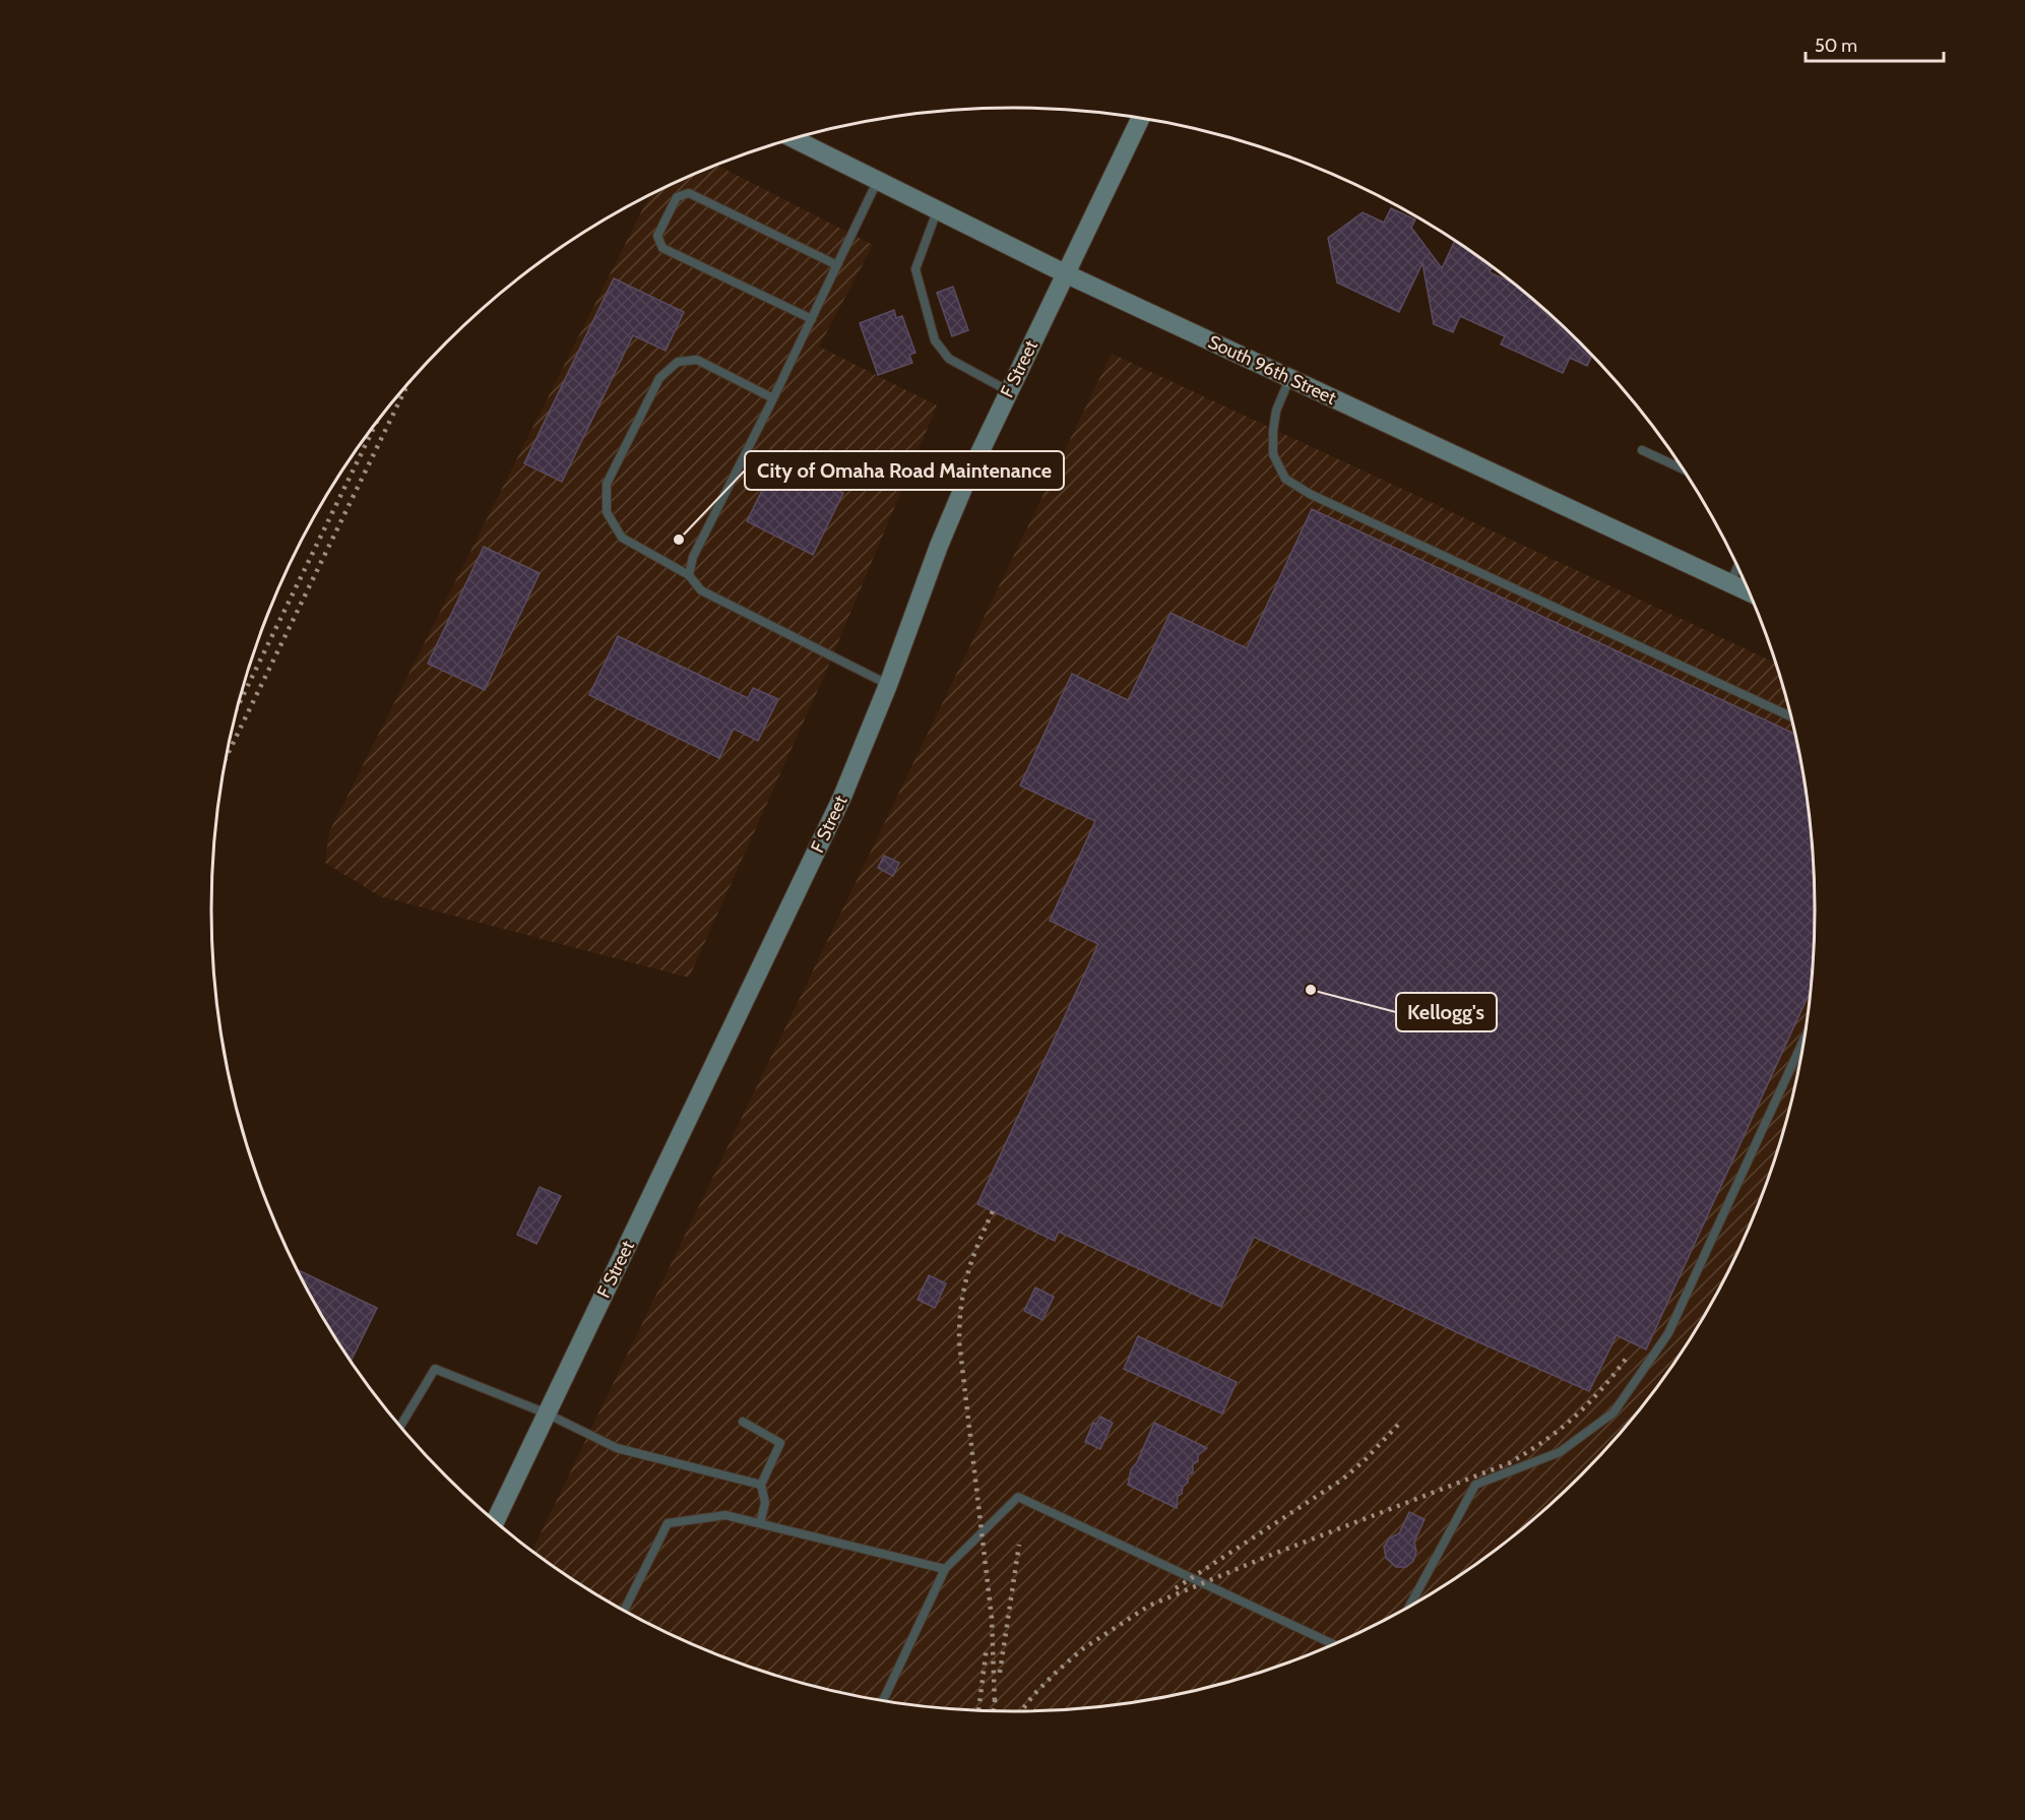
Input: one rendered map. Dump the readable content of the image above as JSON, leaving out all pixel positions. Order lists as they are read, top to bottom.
{
  "streets": {
    "street": ["F Street", "South 96th Street"]
  },
  "crossings": [
    ["F Street", "South 96th Street"]
  ],
  "places": ["City of Omaha Road Maintenance", "Kellogg's"],
  "scale_bar": "50 m"
}
